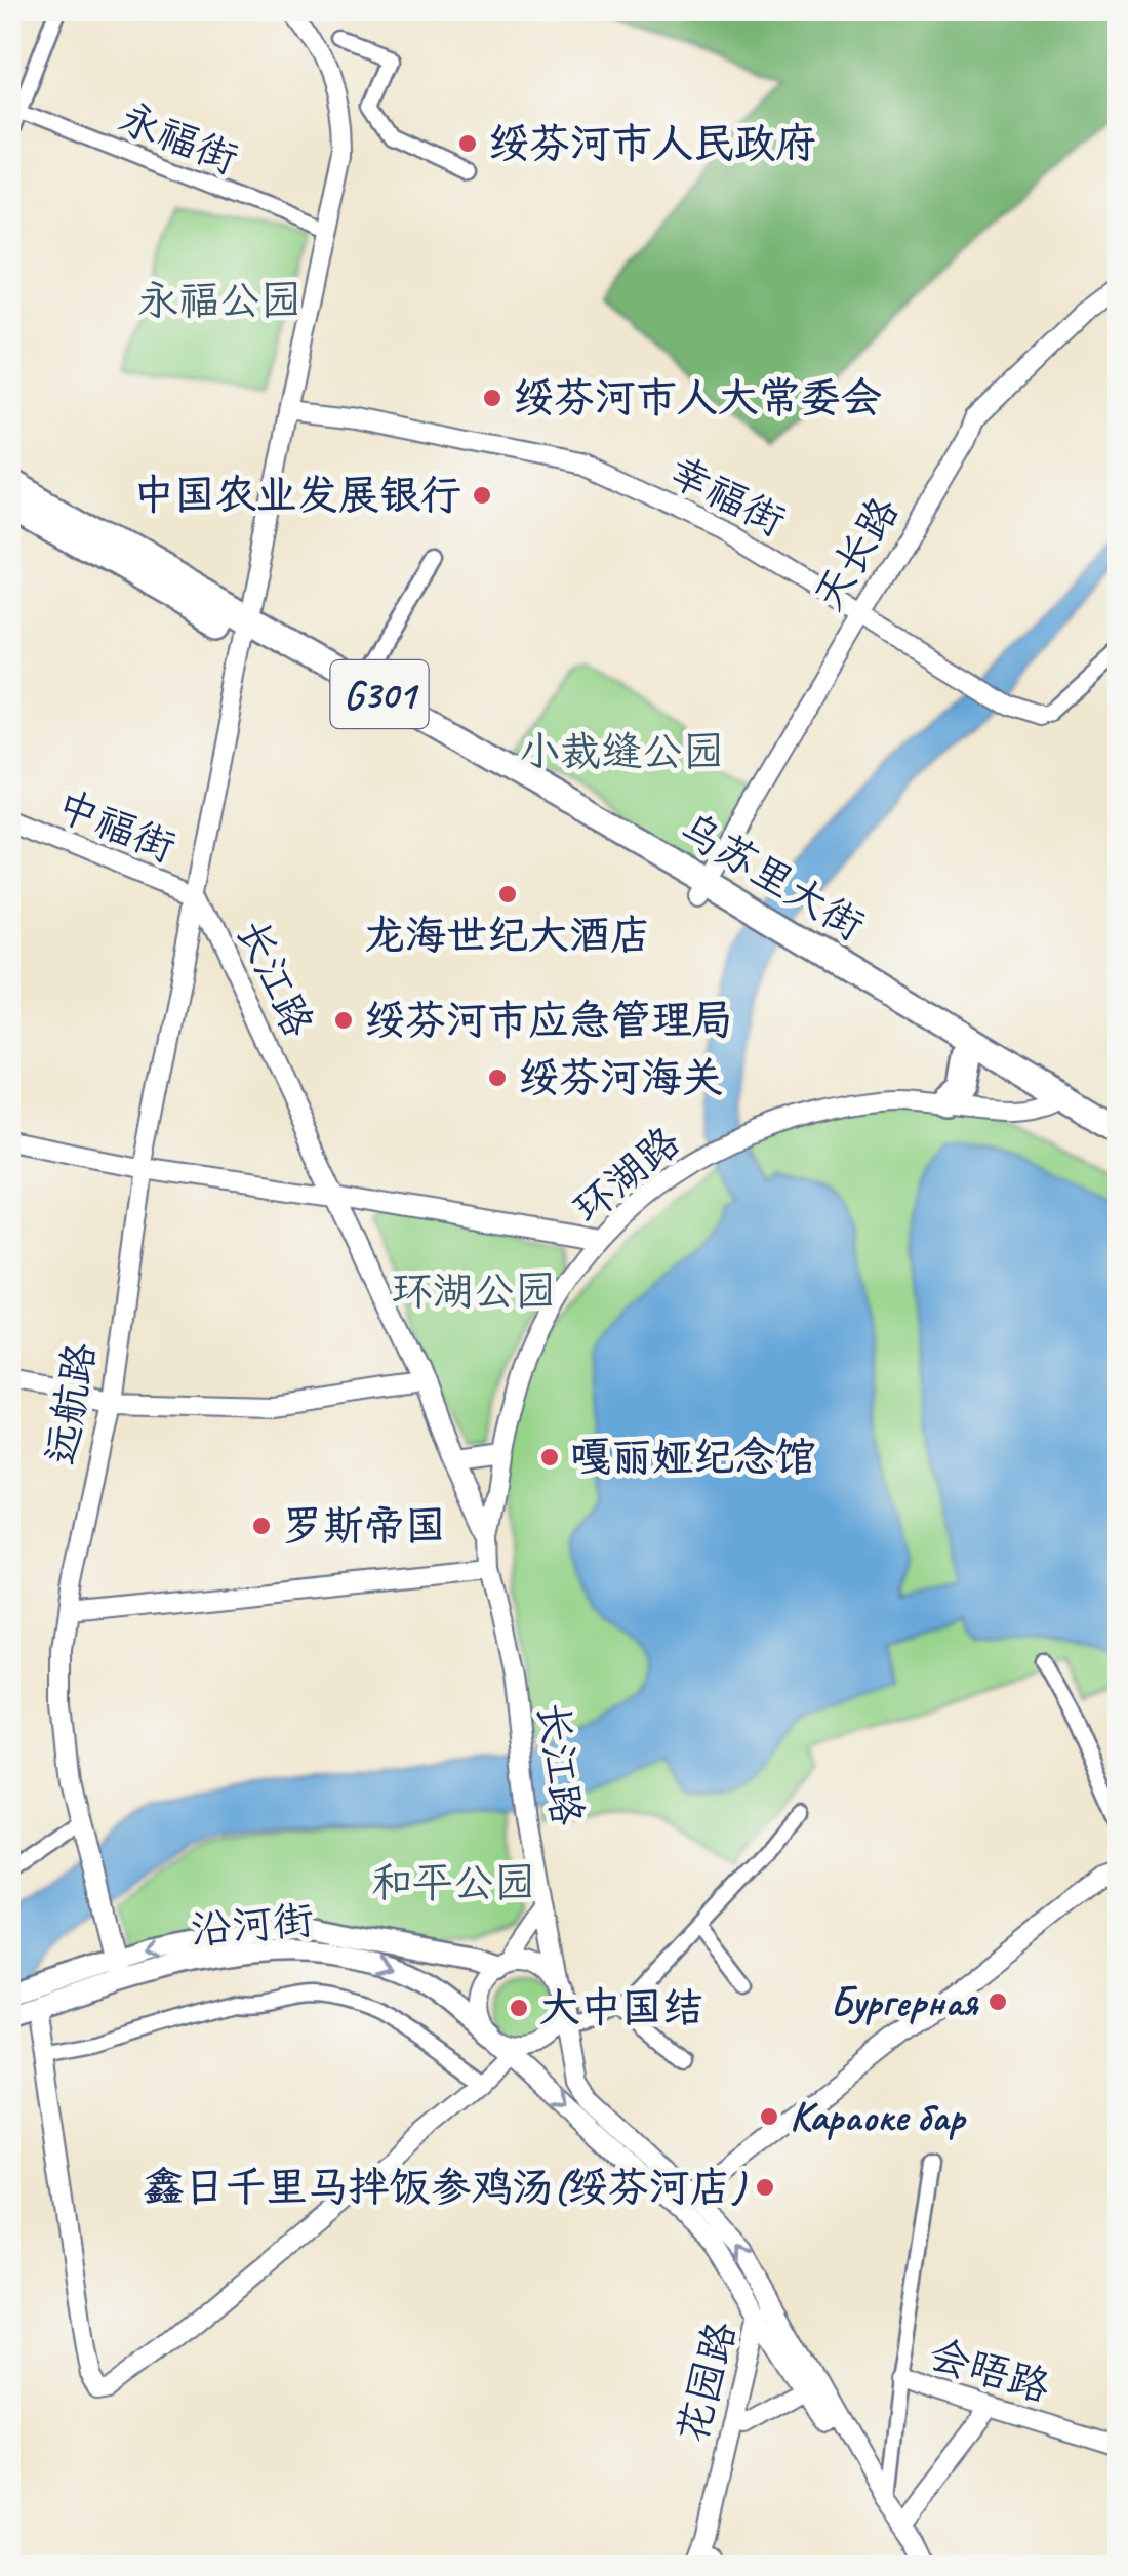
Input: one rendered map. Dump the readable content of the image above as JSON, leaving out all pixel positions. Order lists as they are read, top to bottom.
{
  "streets": {
    "highway": ["G301", "乌苏里大街"],
    "main road": ["沿河街"],
    "street": [
      "永福街",
      "幸福街",
      "天长路",
      "中福街",
      "长江路",
      "环湖路",
      "远航路",
      "会晤路",
      "花园路"
    ]
  },
  "crossings": [
    ["永福街", "长江路"],
    ["幸福街", "天长路"],
    ["幸福街", "长江路"],
    ["天长路", "乌苏里大街"],
    ["中福街", "长江路"],
    ["中福街", "远航路"],
    ["乌苏里大街", "长江路"],
    ["乌苏里大街", "环湖路"],
    ["长江路", "环湖路"],
    ["长江路", "远航路"],
    ["长江路", "沿河街"],
    ["长江路", "花园路"],
    ["远航路", "沿河街"]
  ],
  "parks": [
    "永福公园",
    "小裁缝公园",
    "环湖公园",
    "和平公园"
  ],
  "places": [
    "绥芬河市人民政府",
    "绥芬河市人大常委会",
    "中国农业发展银行",
    "龙海世纪大酒店",
    "绥芬河市应急管理局",
    "绥芬河海关",
    "嘎丽娅纪念馆",
    "罗斯帝国",
    "Бургерная",
    "大中国结",
    "Караоке бар",
    "鑫日千里马拌饭参鸡汤(绥芬河店)"
  ]
}
